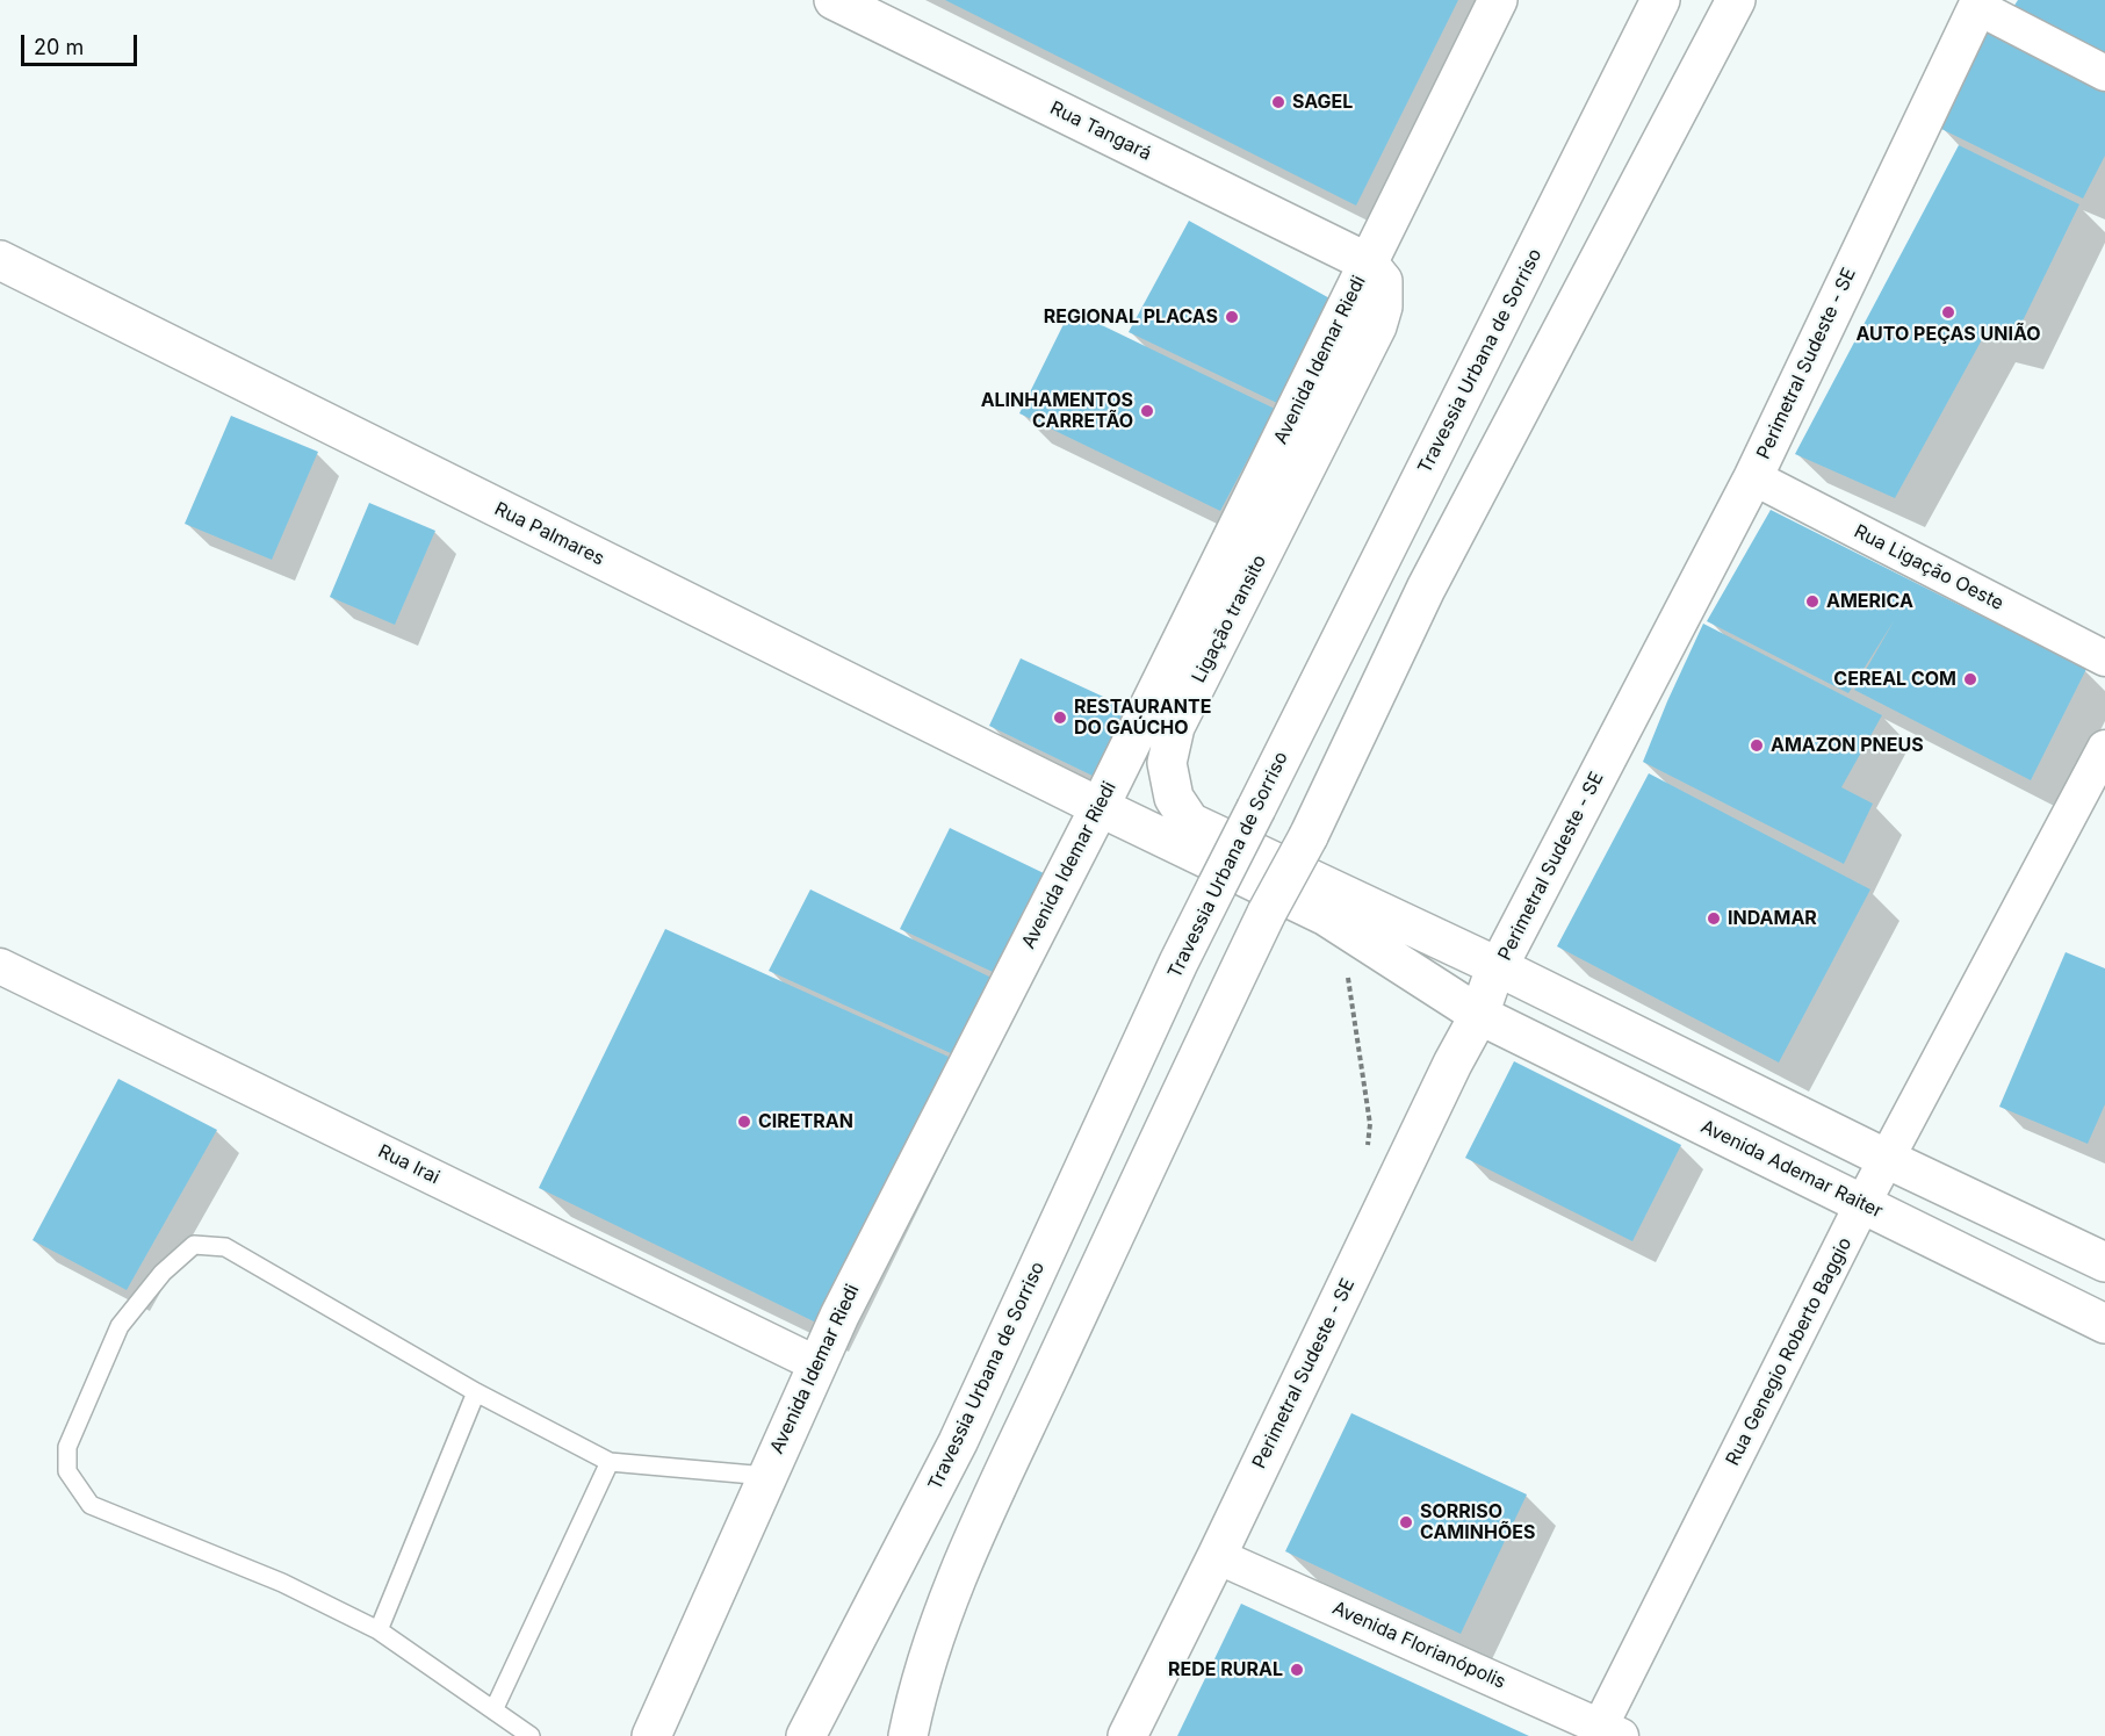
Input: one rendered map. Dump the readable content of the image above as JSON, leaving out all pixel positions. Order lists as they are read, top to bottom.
{
  "streets": {
    "main road": [
      "Rua Tangará",
      "Avenida Idemar Riedi",
      "Travessia Urbana de Sorriso",
      "Perimetral Sudeste - SE",
      "Rua Palmares",
      "Ligação transito",
      "Avenida Ademar Raiter"
    ],
    "street": [
      "Rua Ligação Oeste",
      "Rua Irai",
      "Rua Genegio Roberto Baggio",
      "Avenida Florianópolis"
    ]
  },
  "crossings": [
    ["Rua Tangará", "Avenida Idemar Riedi"],
    ["Rua Tangará", "Ligação transito"],
    ["Avenida Idemar Riedi", "Rua Palmares"],
    ["Avenida Idemar Riedi", "Ligação transito"],
    ["Avenida Idemar Riedi", "Rua Irai"],
    ["Perimetral Sudeste - SE", "Rua Palmares"],
    ["Perimetral Sudeste - SE", "Rua Ligação Oeste"],
    ["Perimetral Sudeste - SE", "Ligação transito"],
    ["Perimetral Sudeste - SE", "Avenida Ademar Raiter"],
    ["Perimetral Sudeste - SE", "Avenida Florianópolis"],
    ["Rua Palmares", "Avenida Ademar Raiter"],
    ["Avenida Ademar Raiter", "Rua Genegio Roberto Baggio"],
    ["Rua Genegio Roberto Baggio", "Avenida Florianópolis"]
  ],
  "places": [
    "SAGEL",
    "AUTO PEÇAS UNIÃO",
    "REGIONAL PLACAS",
    "ALINHAMENTOS CARRETÃO",
    "AMERICA",
    "CEREAL COM",
    "RESTAURANTE DO GAÚCHO",
    "AMAZON PNEUS",
    "INDAMAR",
    "CIRETRAN",
    "SORRISO CAMINHÕES",
    "REDE RURAL"
  ],
  "scale_bar": "20 m"
}
